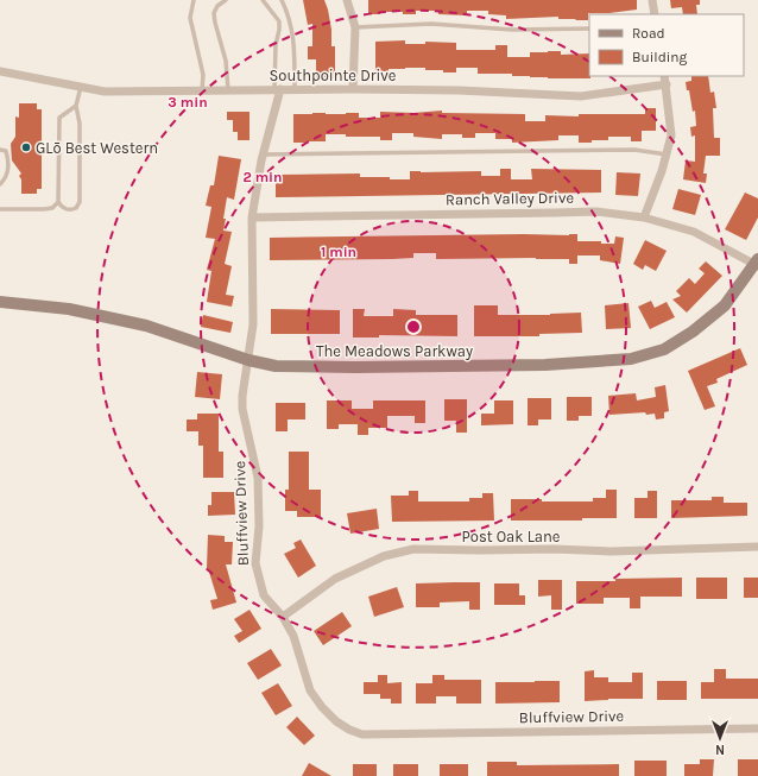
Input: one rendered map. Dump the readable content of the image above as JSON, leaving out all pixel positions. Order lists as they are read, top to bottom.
{
  "streets": {
    "street": [
      "Southpointe Drive",
      "Ranch Valley Drive",
      "The Meadows Parkway",
      "Bluffview Drive",
      "Post Oak Lane"
    ]
  },
  "crossings": [
    ["Southpointe Drive", "Bluffview Drive"],
    ["Ranch Valley Drive", "The Meadows Parkway"],
    ["Ranch Valley Drive", "Bluffview Drive"],
    ["The Meadows Parkway", "Bluffview Drive"],
    ["Bluffview Drive", "Post Oak Lane"]
  ],
  "places": ["GLō Best Western"],
  "legend": ["Road", "Building"],
  "north": "bottom",
  "rings": ["3 min", "2 min", "1 min"]
}
